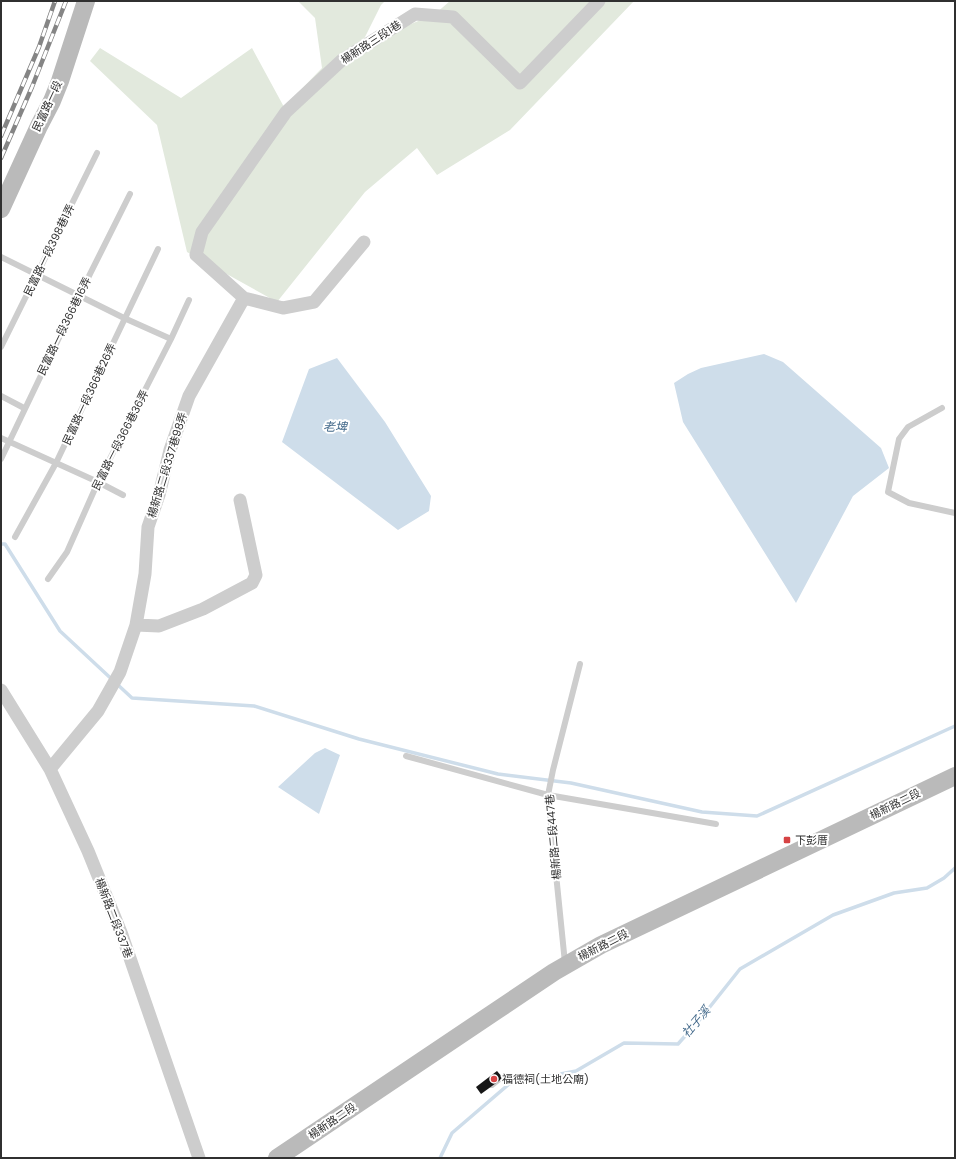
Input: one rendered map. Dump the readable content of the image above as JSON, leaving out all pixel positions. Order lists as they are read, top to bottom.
{
  "streets": {
    "main road": ["民富路一段", "楊新路二段"],
    "street": ["楊新路三段1巷", "楊新路二段337巷98弄", "楊新路二段337巷"],
    "lane": [
      "民富路一段398巷1弄",
      "民富路一段366巷16弄",
      "民富路一段366巷26弄",
      "民富路一段366巷36弄",
      "楊新路二段447巷"
    ]
  },
  "crossings": [
    ["楊新路三段1巷", "楊新路二段337巷98弄"],
    ["楊新路二段337巷98弄", "楊新路二段337巷"],
    ["楊新路二段", "楊新路二段447巷"]
  ],
  "water": ["老埤", "社子溪"],
  "places": {
    "transit": ["下彭厝"],
    "other": ["福德祠(土地公廟)"]
  }
}
